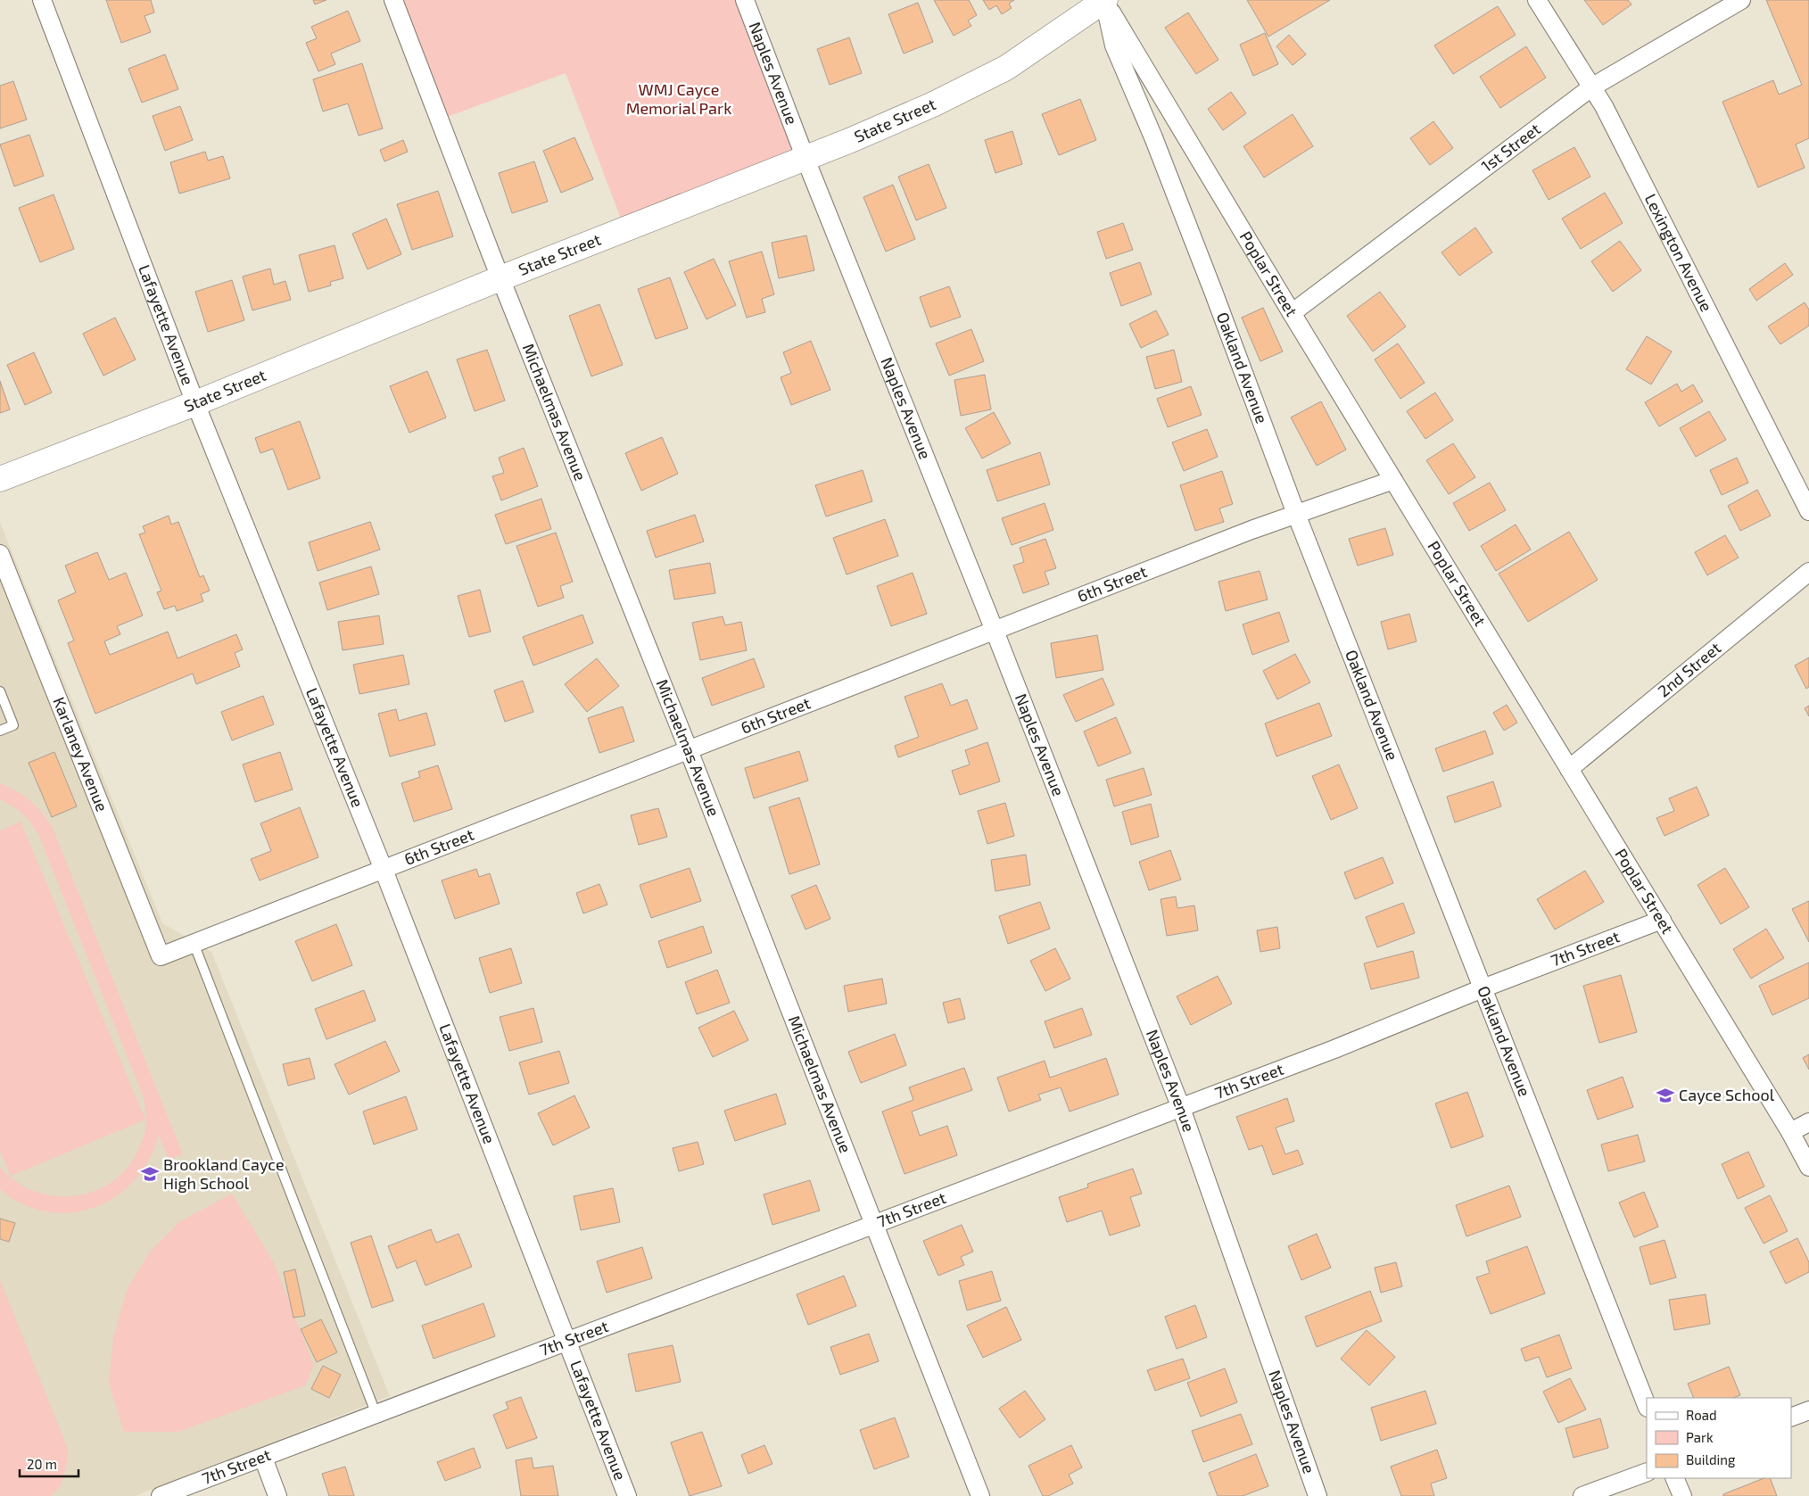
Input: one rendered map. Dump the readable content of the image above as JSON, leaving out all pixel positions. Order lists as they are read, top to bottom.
{
  "streets": {
    "main road": ["State Street"],
    "street": [
      "Naples Avenue",
      "1st Street",
      "Lexington Avenue",
      "Poplar Street",
      "Lafayette Avenue",
      "Oakland Avenue",
      "Michaelmas Avenue",
      "6th Street",
      "2nd Street",
      "Karlaney Avenue",
      "7th Street"
    ]
  },
  "crossings": [
    ["Naples Avenue", "State Street"],
    ["Naples Avenue", "6th Street"],
    ["Naples Avenue", "7th Street"],
    ["State Street", "Poplar Street"],
    ["State Street", "Lafayette Avenue"],
    ["State Street", "Oakland Avenue"],
    ["State Street", "Michaelmas Avenue"],
    ["1st Street", "Lexington Avenue"],
    ["1st Street", "Poplar Street"],
    ["Poplar Street", "Oakland Avenue"],
    ["Poplar Street", "6th Street"],
    ["Poplar Street", "2nd Street"],
    ["Poplar Street", "7th Street"],
    ["Lafayette Avenue", "6th Street"],
    ["Lafayette Avenue", "7th Street"],
    ["Oakland Avenue", "6th Street"],
    ["Oakland Avenue", "7th Street"],
    ["Michaelmas Avenue", "6th Street"],
    ["Michaelmas Avenue", "7th Street"],
    ["6th Street", "Karlaney Avenue"]
  ],
  "parks": ["WMJ Cayce Memorial Park"],
  "places": {
    "school or university": ["Cayce School", "Brookland Cayce High School"]
  },
  "legend": ["Road", "Park", "Building"],
  "scale_bar": "20 m"
}
